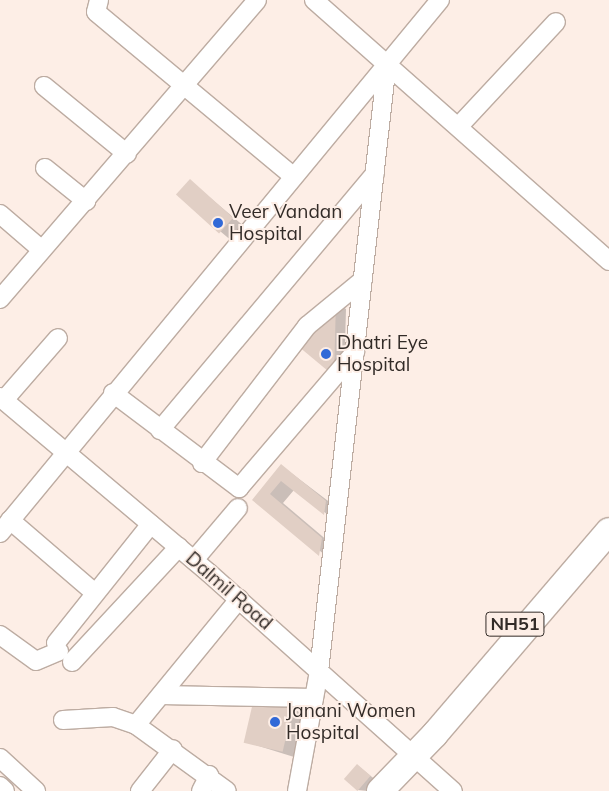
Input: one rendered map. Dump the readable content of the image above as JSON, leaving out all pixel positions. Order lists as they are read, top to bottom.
{
  "streets": {
    "highway": ["NH51"],
    "street": ["Dalmil Road"]
  },
  "crossings": [
    ["Dalmil Road", "NH51"]
  ],
  "places": ["Veer Vandan Hospital", "Dhatri Eye Hospital", "Janani Women Hospital"]
}
